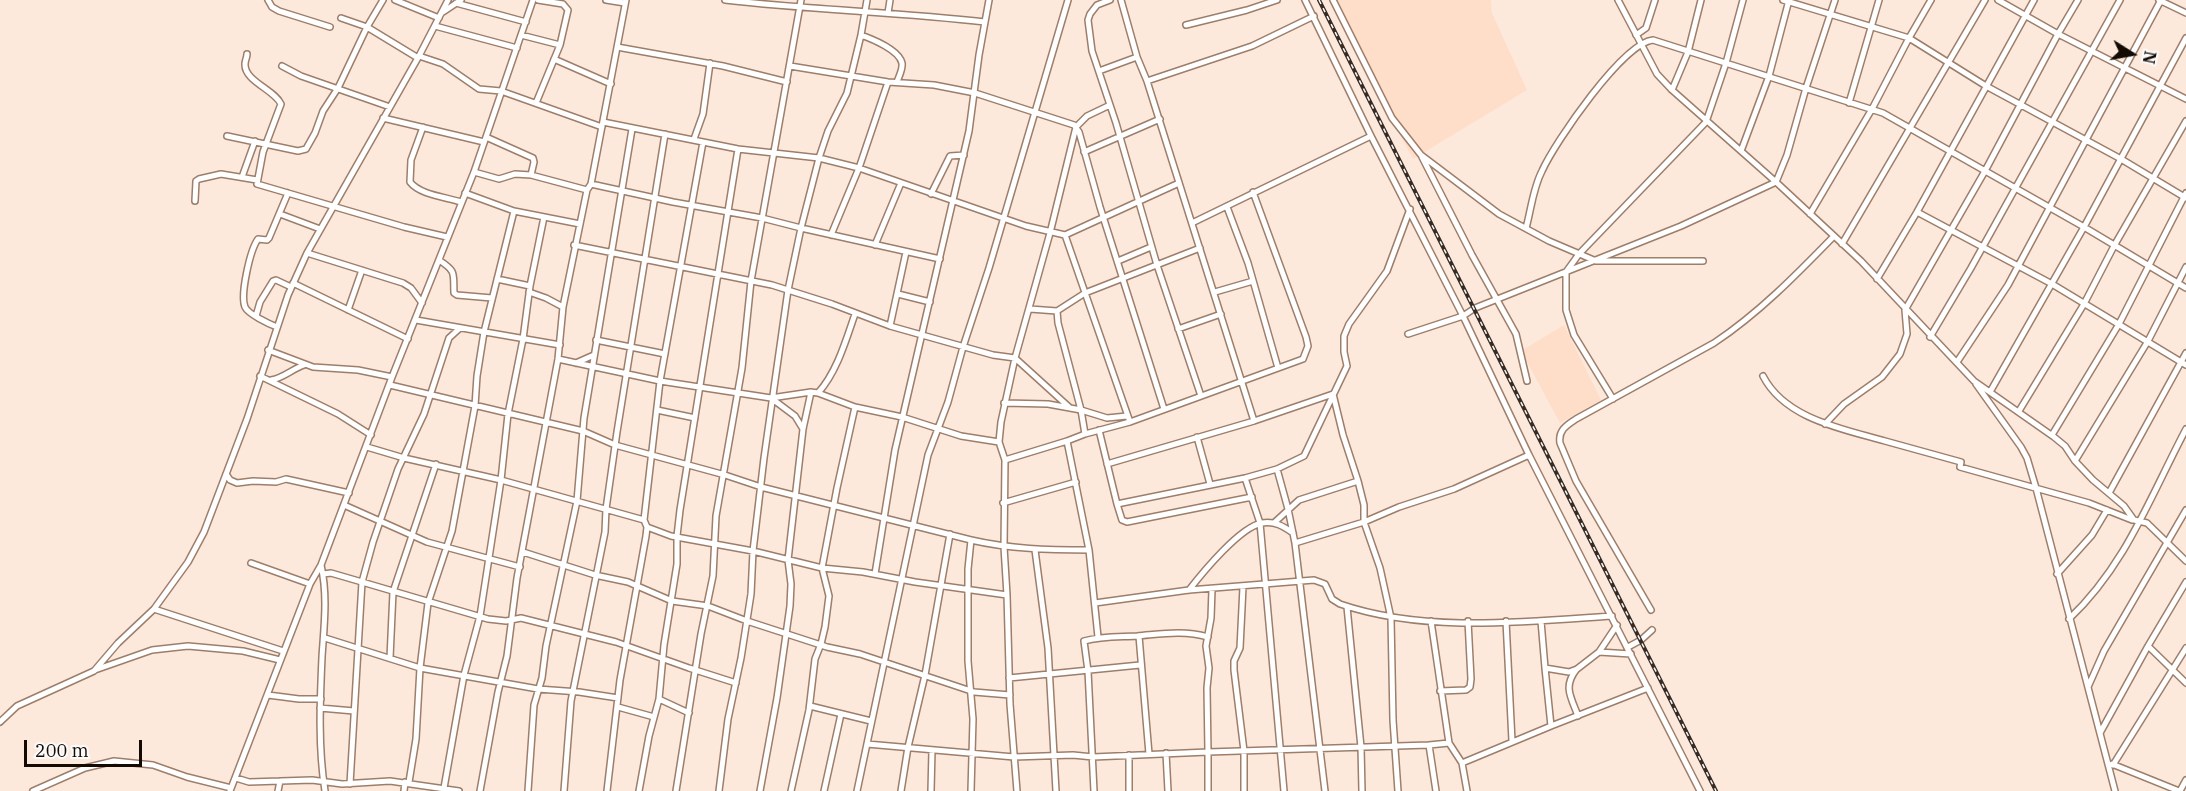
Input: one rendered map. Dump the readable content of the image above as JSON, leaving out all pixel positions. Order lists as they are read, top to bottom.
{
  "scale_bar": "200 m",
  "north": "right"
}
